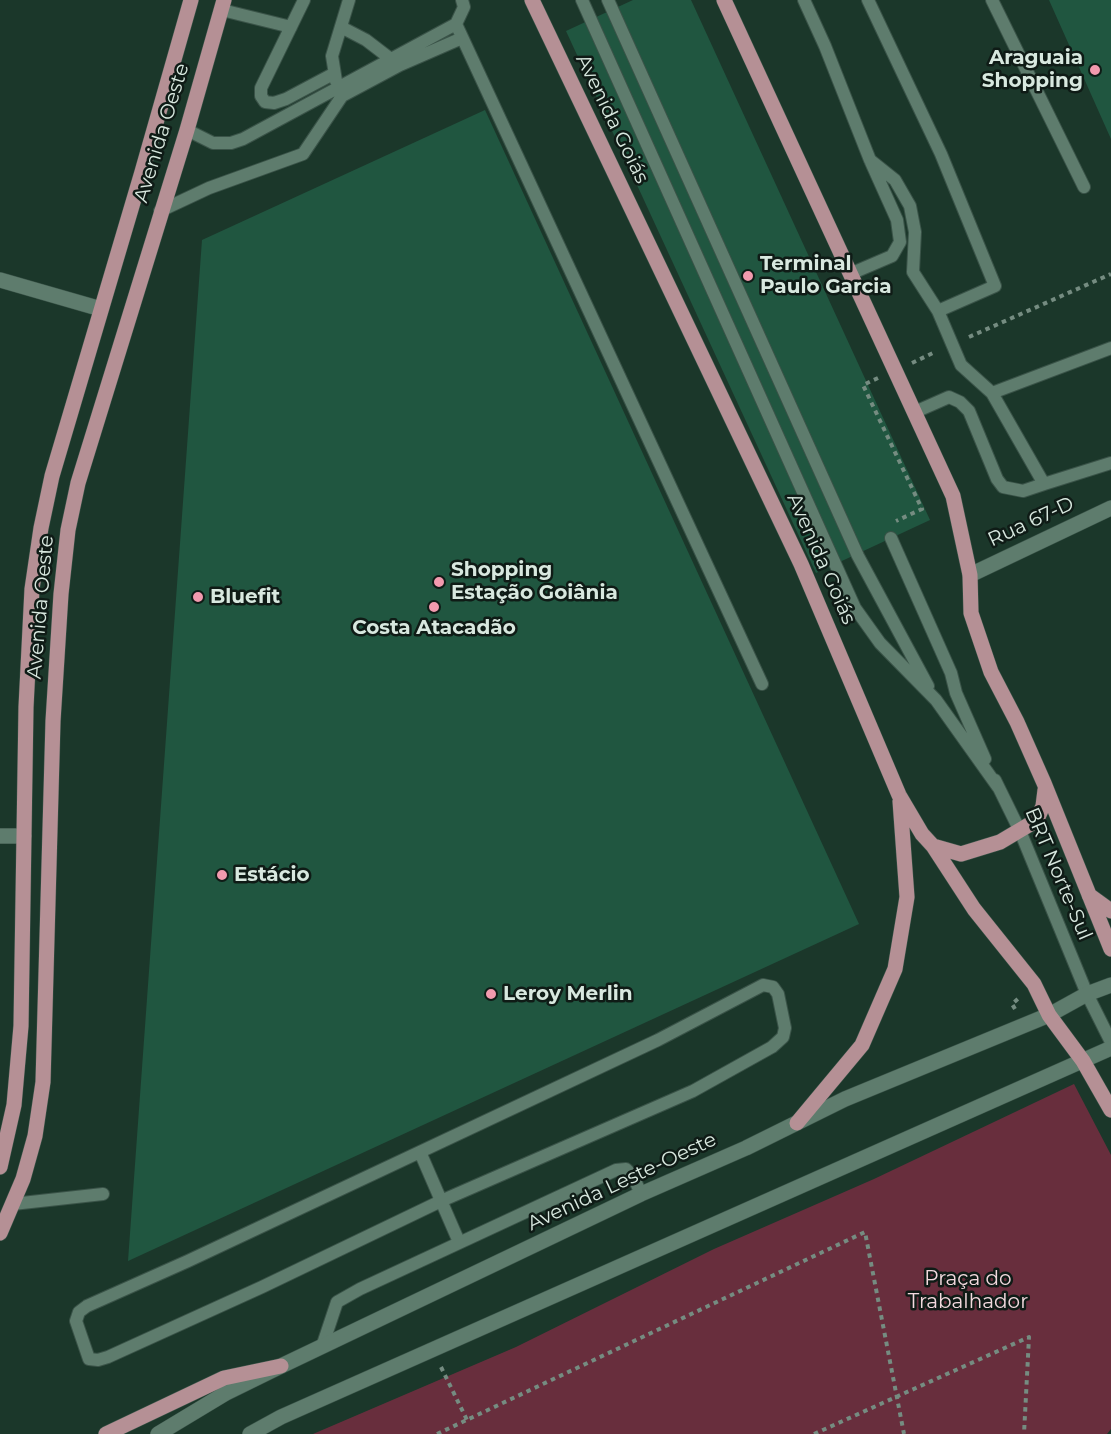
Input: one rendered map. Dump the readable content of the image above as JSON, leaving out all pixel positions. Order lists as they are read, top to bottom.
{
  "streets": {
    "main road": [
      "Avenida Goiás",
      "Avenida Oeste",
      "Rua 67-D",
      "Avenida Leste-Oeste"
    ],
    "lane": ["BRT Norte-Sul"]
  },
  "crossings": [
    ["Avenida Goiás", "Avenida Leste-Oeste"],
    ["BRT Norte-Sul", "Avenida Leste-Oeste"]
  ],
  "parks": ["Praça do Trabalhador"],
  "places": [
    "Araguaia Shopping",
    "Terminal Paulo Garcia",
    "Shopping Estação Goiânia",
    "Bluefit",
    "Costa Atacadão",
    "Estácio",
    "Leroy Merlin"
  ]
}
